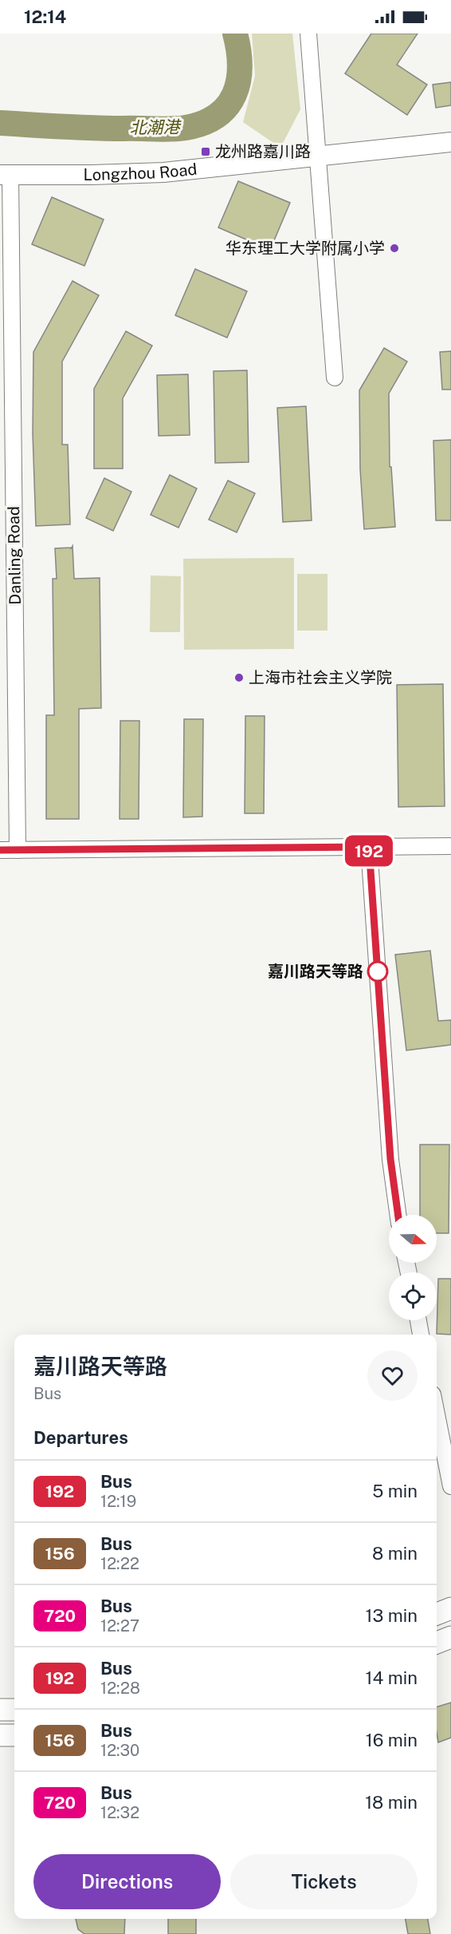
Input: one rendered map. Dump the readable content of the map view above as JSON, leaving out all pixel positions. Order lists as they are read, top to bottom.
{
  "streets": {
    "street": ["Longzhou Road", "Danling Road"]
  },
  "crossings": [
    ["Longzhou Road", "Danling Road"]
  ],
  "water": ["北潮港"],
  "places": {
    "transit": ["龙州路嘉川路"],
    "other": ["华东理工大学附属小学", "上海市社会主义学院", "嘉川路天等路"]
  },
  "lines": ["bus line 192"],
  "north": "right",
  "page": {
    "status": "12:14",
    "on_map": "192",
    "heading": [
      ["嘉川路天等路", "Bus"],
      "Departures"
    ],
    "list": [
      {
        "mark": "192",
        "name": "Bus",
        "note": "12:19",
        "value": "5 min"
      },
      {
        "mark": "156",
        "name": "Bus",
        "note": "12:22",
        "value": "8 min"
      },
      {
        "mark": "720",
        "name": "Bus",
        "note": "12:27",
        "value": "13 min"
      },
      {
        "mark": "192",
        "name": "Bus",
        "note": "12:28",
        "value": "14 min"
      },
      {
        "mark": "156",
        "name": "Bus",
        "note": "12:30",
        "value": "16 min"
      },
      {
        "mark": "720",
        "name": "Bus",
        "note": "12:32",
        "value": "18 min"
      }
    ],
    "buttons": ["Directions", "Tickets"]
  }
}
